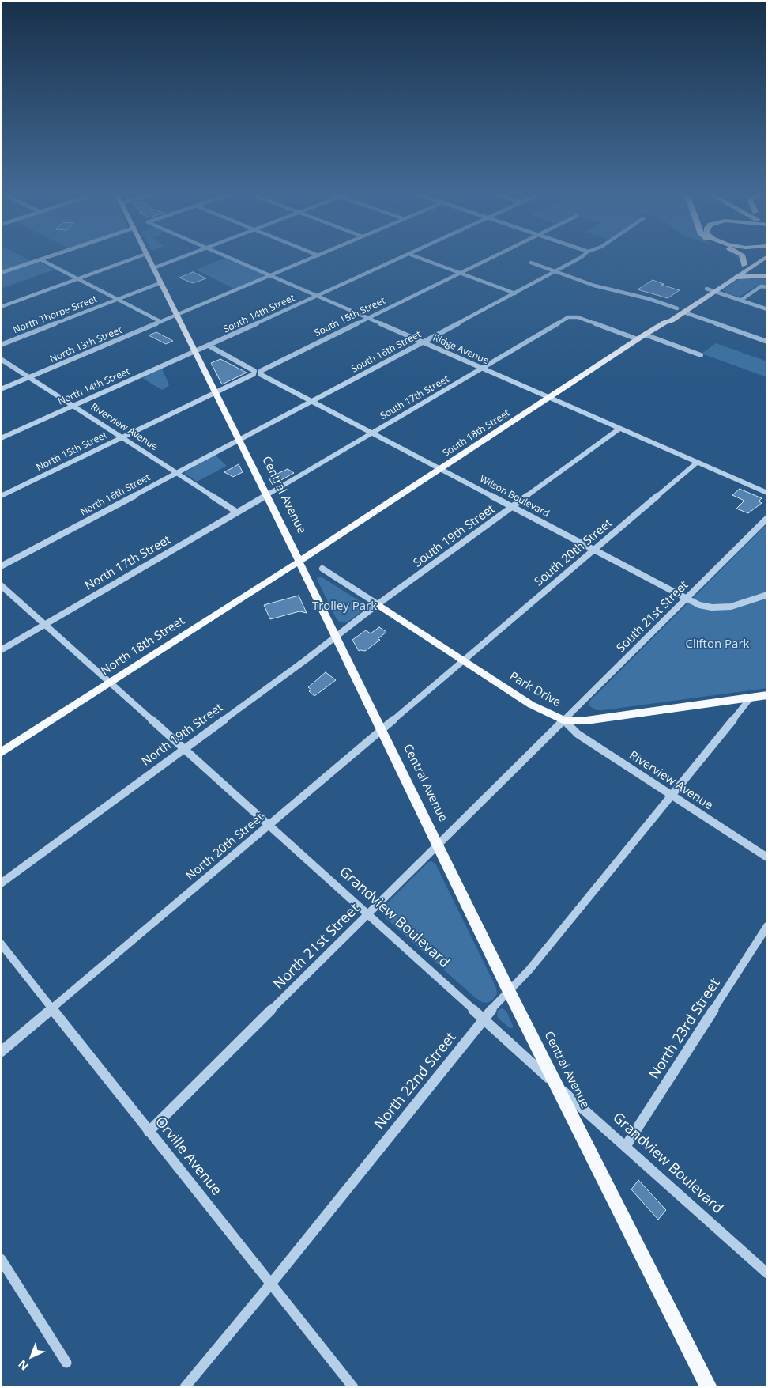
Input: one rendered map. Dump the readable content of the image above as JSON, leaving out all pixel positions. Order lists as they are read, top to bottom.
{
  "streets": {
    "main road": [
      "South 18th Street",
      "Central Avenue",
      "North 18th Street",
      "Park Drive"
    ],
    "street": [
      "South 14th Street",
      "North Thorpe Street",
      "South 15th Street",
      "North 13th Street",
      "Ridge Avenue",
      "South 16th Street",
      "North 14th Street",
      "South 17th Street",
      "Riverview Avenue",
      "North 15th Street",
      "North 16th Street",
      "Wilson Boulevard",
      "South 19th Street",
      "South 20th Street",
      "North 17th Street",
      "South 21st Street",
      "North 19th Street",
      "North 20th Street",
      "Grandview Boulevard",
      "North 21st Street",
      "North 23rd Street",
      "North 22nd Street",
      "Orville Avenue"
    ]
  },
  "crossings": [
    ["South 14th Street", "Ridge Avenue"],
    ["South 14th Street", "North 14th Street"],
    ["South 14th Street", "Central Avenue"],
    ["South 14th Street", "Wilson Boulevard"],
    ["North Thorpe Street", "Central Avenue"],
    ["South 15th Street", "Ridge Avenue"],
    ["South 15th Street", "North 15th Street"],
    ["South 15th Street", "Central Avenue"],
    ["South 15th Street", "Wilson Boulevard"],
    ["North 13th Street", "Ridge Avenue"],
    ["North 13th Street", "Riverview Avenue"],
    ["North 13th Street", "Central Avenue"],
    ["Ridge Avenue", "South 16th Street"],
    ["Ridge Avenue", "South 17th Street"],
    ["Ridge Avenue", "South 18th Street"],
    ["Ridge Avenue", "South 19th Street"],
    ["Ridge Avenue", "South 20th Street"],
    ["South 16th Street", "North 16th Street"],
    ["South 16th Street", "Central Avenue"],
    ["South 16th Street", "Wilson Boulevard"],
    ["North 14th Street", "Riverview Avenue"],
    ["North 14th Street", "Central Avenue"],
    ["South 17th Street", "South 18th Street"],
    ["South 17th Street", "Central Avenue"],
    ["South 17th Street", "Wilson Boulevard"],
    ["South 17th Street", "North 17th Street"],
    ["Riverview Avenue", "North 15th Street"],
    ["Riverview Avenue", "North 16th Street"],
    ["Riverview Avenue", "North 17th Street"],
    ["Riverview Avenue", "South 21st Street"],
    ["Riverview Avenue", "Park Drive"],
    ["Riverview Avenue", "North 22nd Street"],
    ["South 18th Street", "Central Avenue"],
    ["South 18th Street", "Wilson Boulevard"],
    ["South 18th Street", "North 18th Street"],
    ["North 15th Street", "Central Avenue"],
    ["North 16th Street", "Central Avenue"],
    ["Central Avenue", "North 17th Street"],
    ["Central Avenue", "North 18th Street"],
    ["Central Avenue", "North 19th Street"],
    ["Central Avenue", "North 20th Street"],
    ["Central Avenue", "Grandview Boulevard"],
    ["Central Avenue", "North 21st Street"],
    ["Central Avenue", "North 22nd Street"],
    ["Wilson Boulevard", "South 19th Street"],
    ["Wilson Boulevard", "South 20th Street"],
    ["Wilson Boulevard", "South 21st Street"],
    ["South 19th Street", "Park Drive"],
    ["South 19th Street", "North 19th Street"],
    ["South 20th Street", "Park Drive"],
    ["South 20th Street", "North 20th Street"],
    ["North 17th Street", "Grandview Boulevard"],
    ["South 21st Street", "Park Drive"],
    ["South 21st Street", "North 21st Street"],
    ["North 18th Street", "Grandview Boulevard"],
    ["Park Drive", "North 19th Street"],
    ["Park Drive", "North 20th Street"],
    ["Park Drive", "North 22nd Street"],
    ["North 19th Street", "Grandview Boulevard"],
    ["North 20th Street", "Grandview Boulevard"],
    ["North 20th Street", "Orville Avenue"],
    ["Grandview Boulevard", "North 21st Street"],
    ["Grandview Boulevard", "North 23rd Street"],
    ["Grandview Boulevard", "North 22nd Street"],
    ["North 21st Street", "Orville Avenue"],
    ["North 22nd Street", "Orville Avenue"]
  ],
  "parks": ["Trolley Park", "Clifton Park"],
  "north": "bottom left"
}
